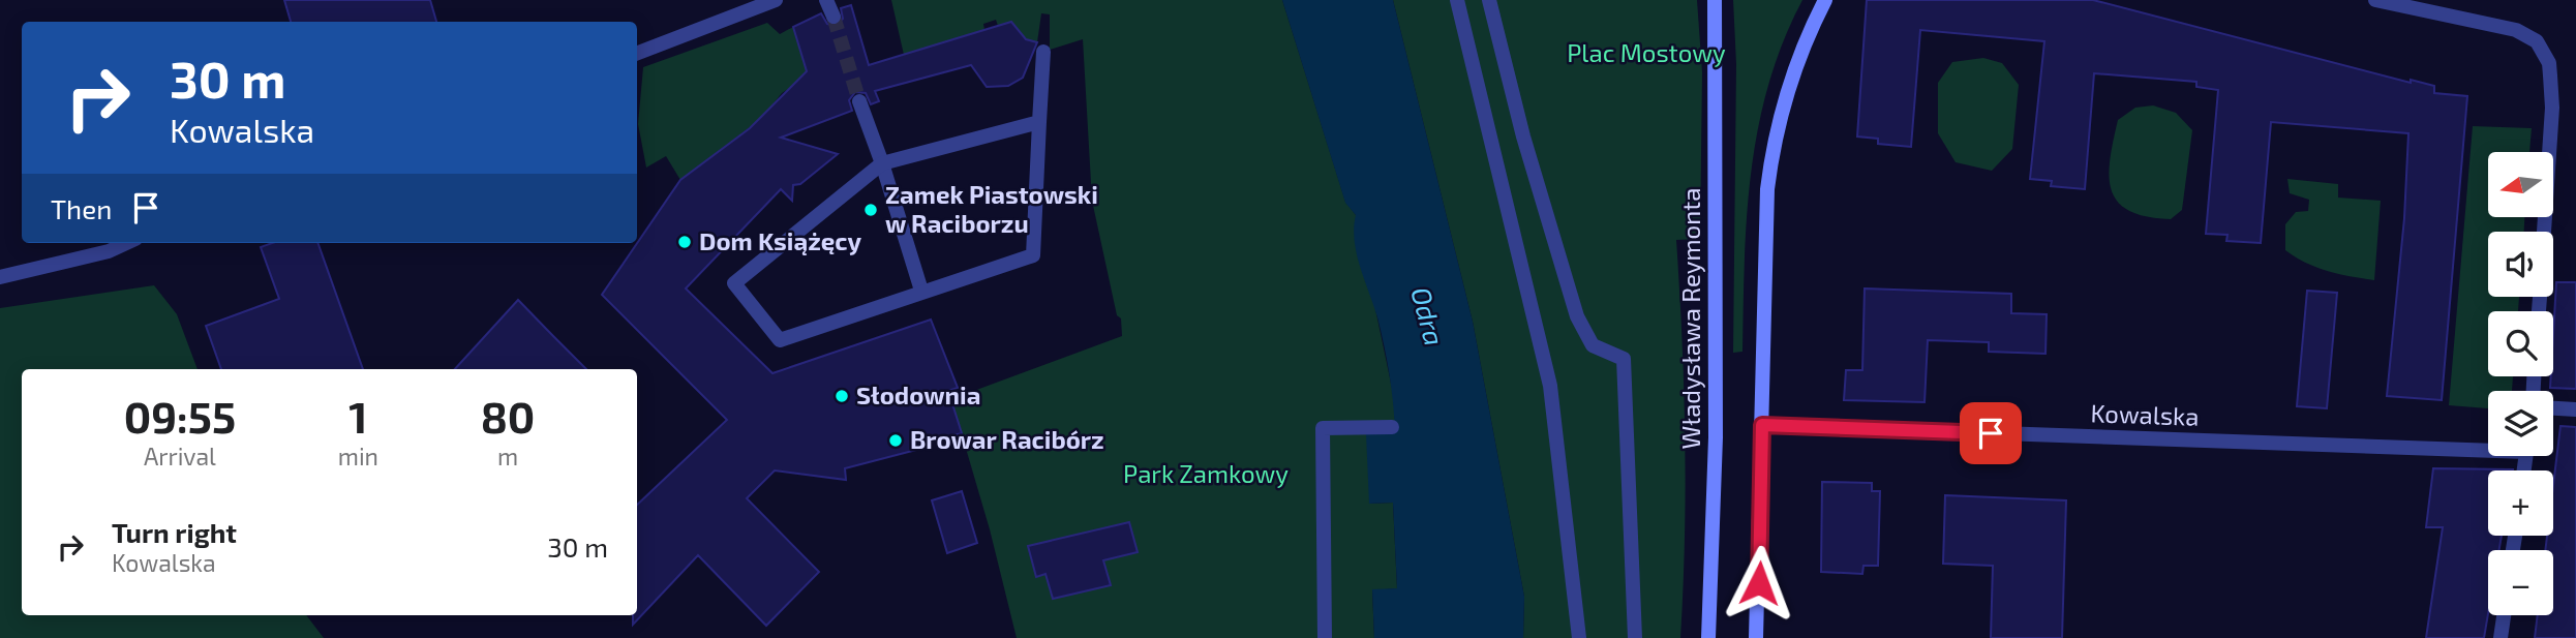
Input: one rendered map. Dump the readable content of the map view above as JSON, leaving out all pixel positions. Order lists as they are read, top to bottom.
{
  "streets": {
    "main road": ["Władysława Reymonta"],
    "street": ["Kowalska"]
  },
  "water": ["Odra"],
  "parks": ["Plac Mostowy", "Park Zamkowy"],
  "places": [
    "Zamek Piastowski w Raciborzu",
    "Dom Książęcy",
    "Słodownia",
    "Browar Racibórz"
  ],
  "north": "left",
  "page": {
    "turn": ["30 m", "Kowalska"],
    "map_buttons": ["+", "−"],
    "then": "Then",
    "eta": [
      "09:55",
      "Arrival",
      "1",
      "min",
      "80",
      "m"
    ],
    "list": [
      {
        "name": "Turn right",
        "note": "Kowalska",
        "value": "30 m"
      }
    ]
  }
}
